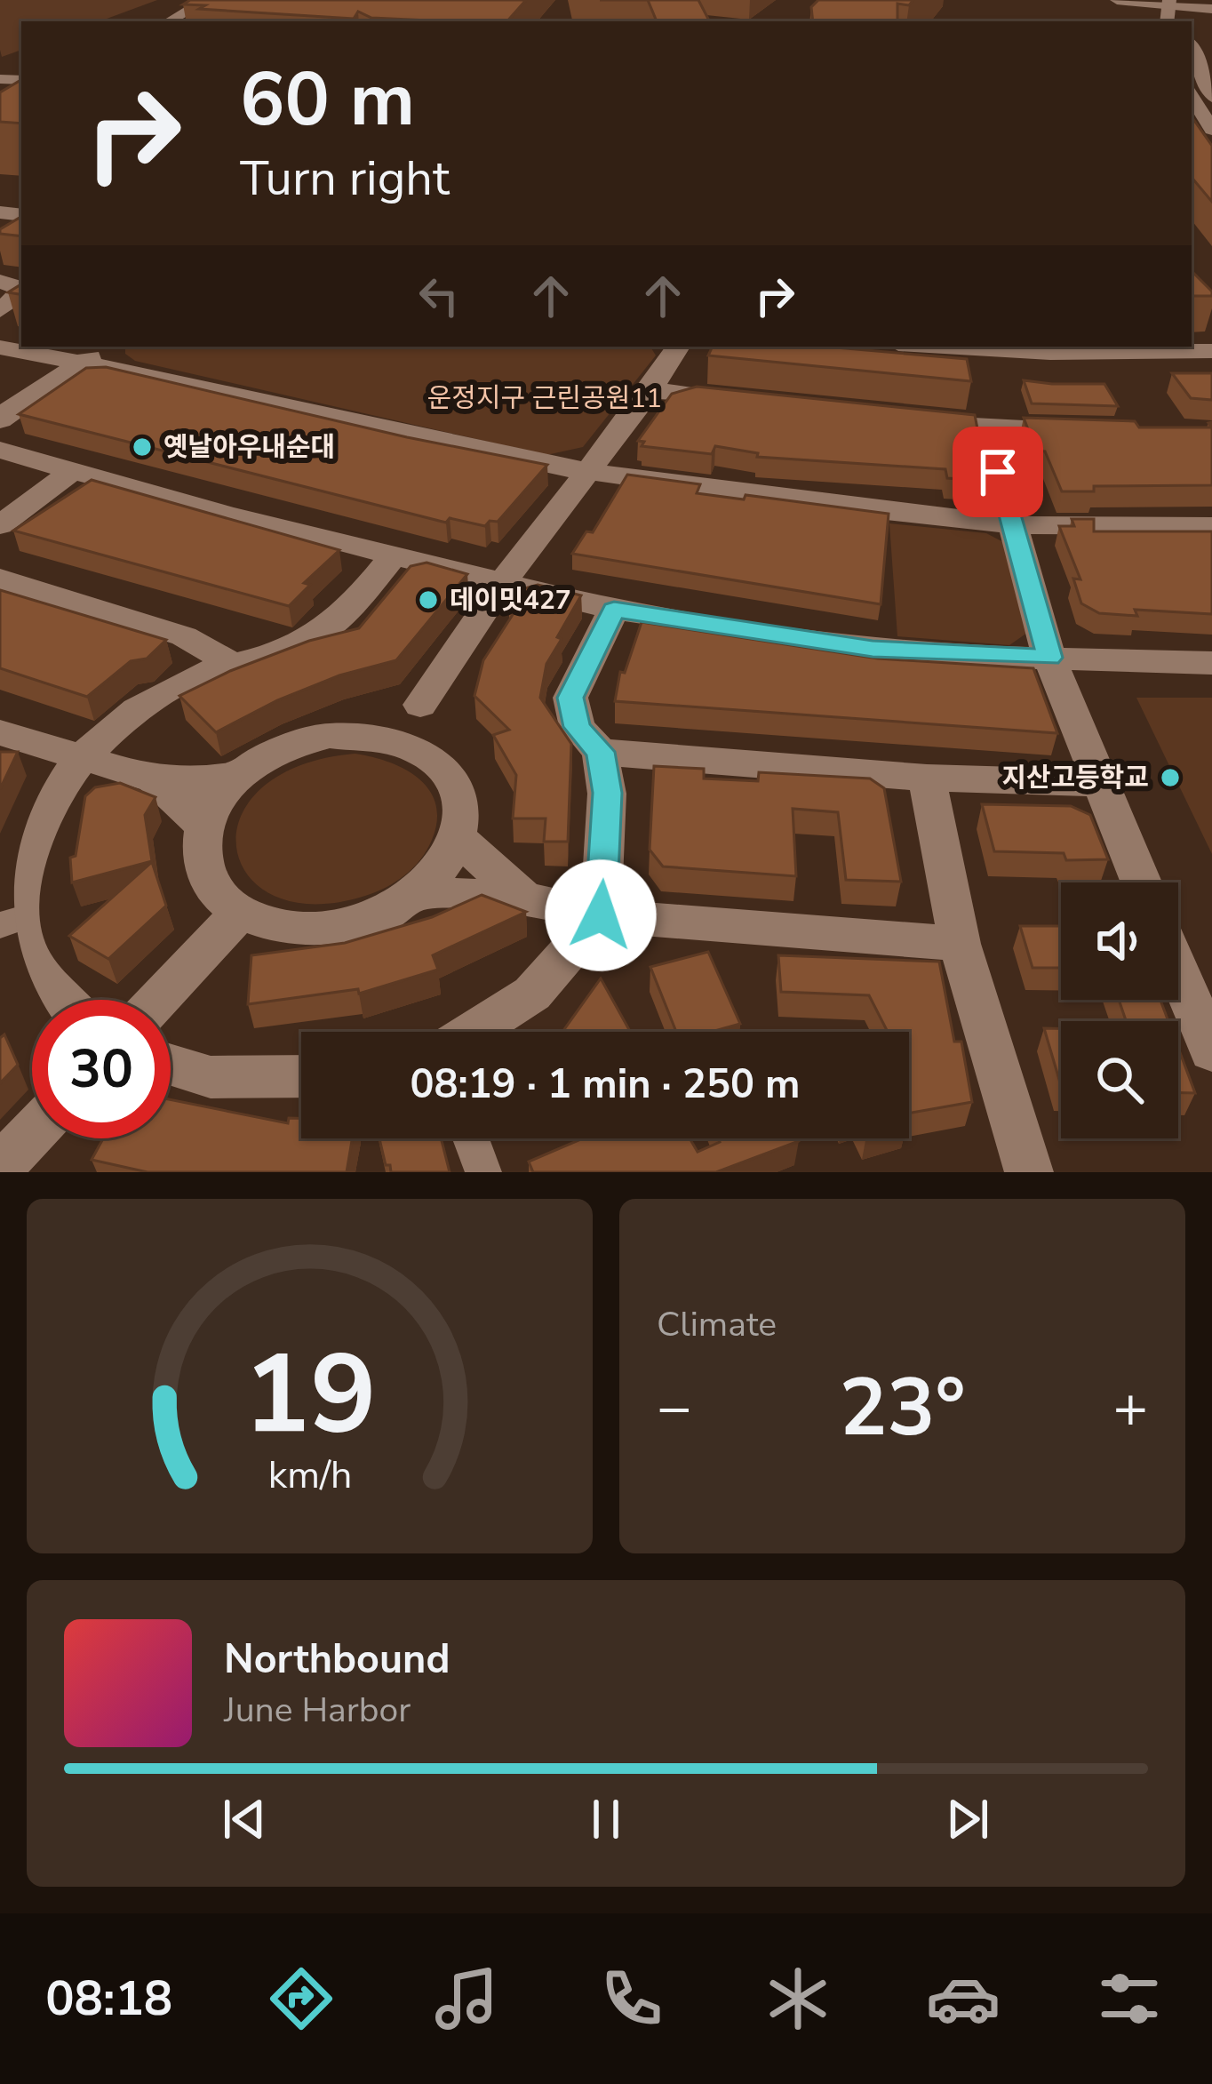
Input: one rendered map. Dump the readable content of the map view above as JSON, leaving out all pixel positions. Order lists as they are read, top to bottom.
{
  "parks": ["운정지구 근린공원11"],
  "places": ["옛날아우내순대", "데이밋427", "지산고등학교"],
  "page": {
    "turn": ["60 m", "Turn right"],
    "limit": "30",
    "trip": "08:19 · 1 min · 250 m",
    "tile": "Climate",
    "heat": ["−", "23°", "+"],
    "song": ["Northbound", "June Harbor"],
    "tabs": "08:18",
    "gauge": ["19", "km/h"]
  }
}
